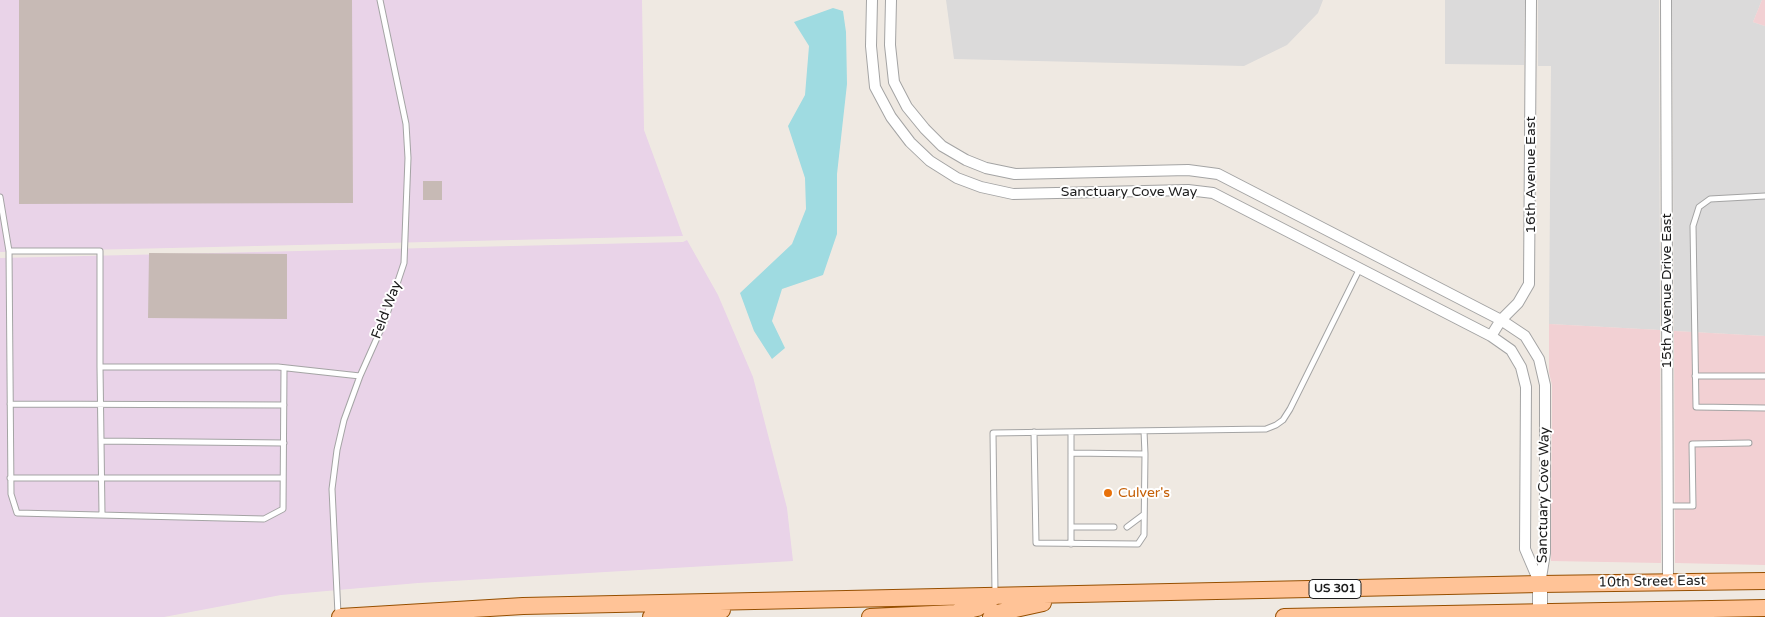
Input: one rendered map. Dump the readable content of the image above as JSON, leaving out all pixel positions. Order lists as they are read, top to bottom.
{
  "streets": {
    "main road": ["10th Street East", "US 301"],
    "street": ["16th Avenue East", "Sanctuary Cove Way", "15th Avenue Drive East"],
    "lane": ["Feld Way"]
  },
  "crossings": [
    ["16th Avenue East", "Sanctuary Cove Way"],
    ["Sanctuary Cove Way", "10th Street East"],
    ["Sanctuary Cove Way", "US 301"],
    ["15th Avenue Drive East", "10th Street East"],
    ["Feld Way", "US 301"],
    ["10th Street East", "US 301"]
  ],
  "places": ["Culver's"]
}
